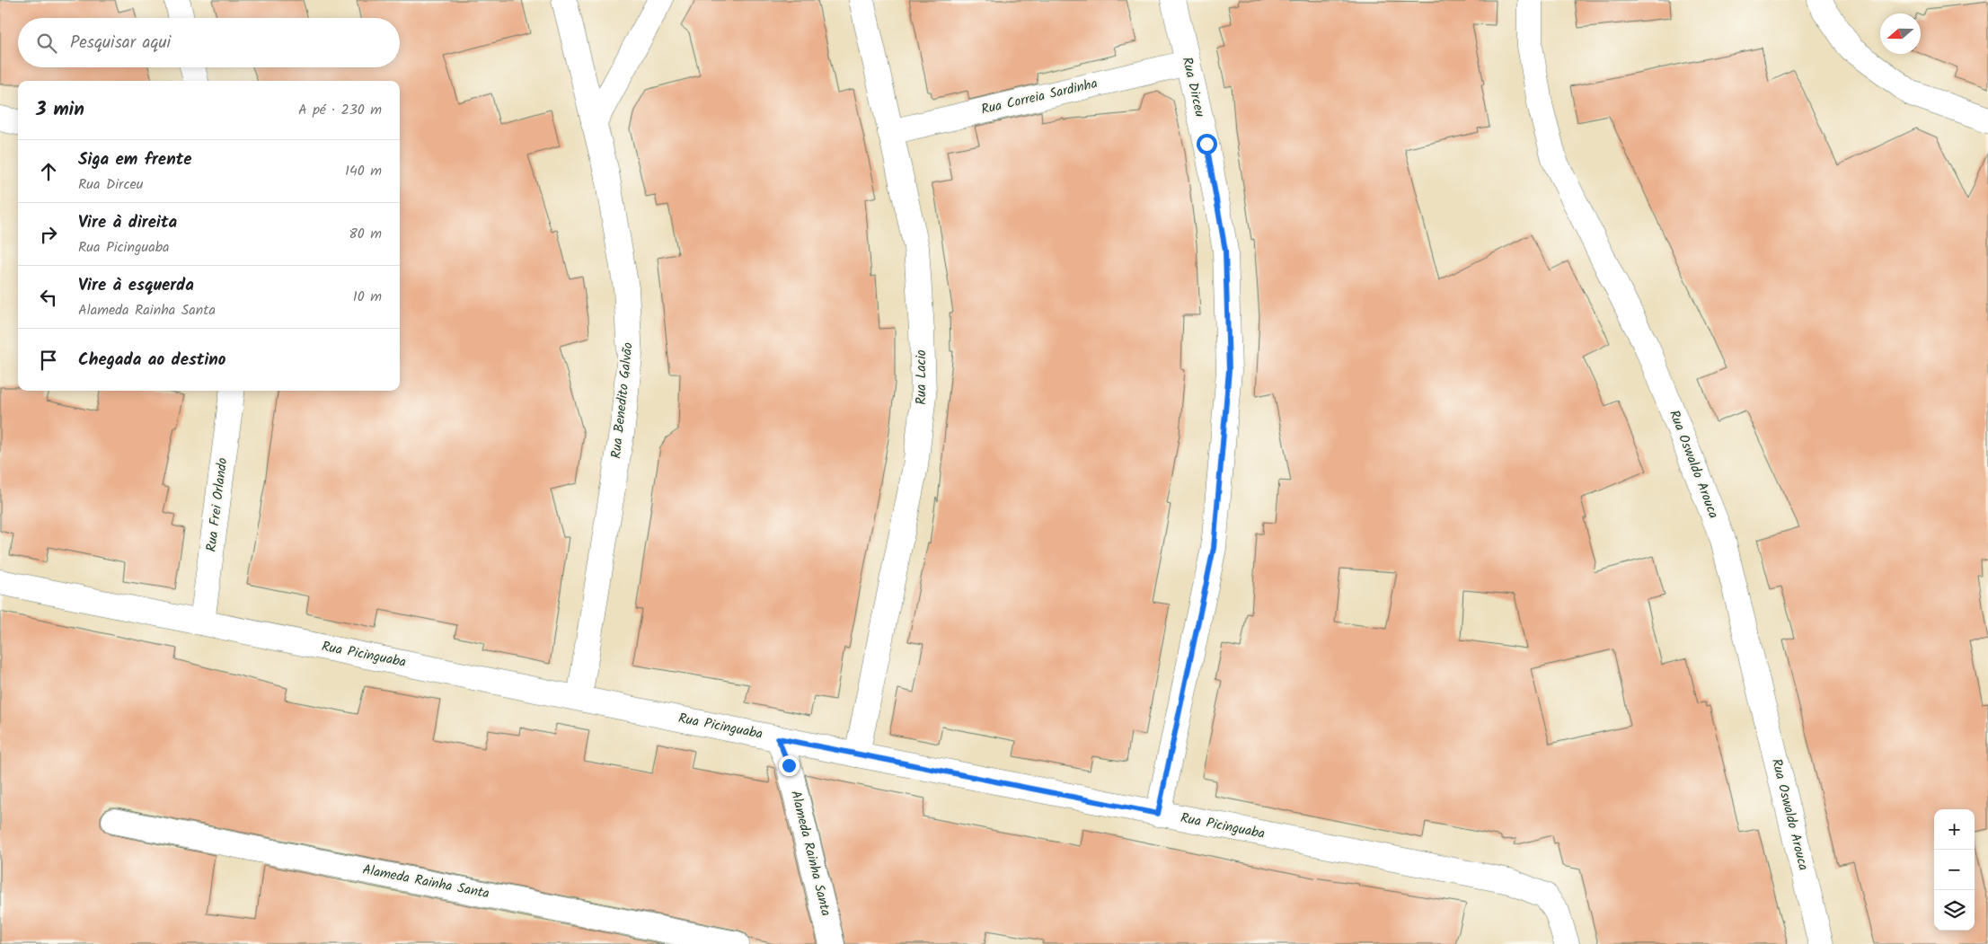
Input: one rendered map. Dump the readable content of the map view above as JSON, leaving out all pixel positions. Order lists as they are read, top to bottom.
{
  "streets": {
    "street": [
      "Rua Dirceu",
      "Rua Correia Sardinha",
      "Rua Lacio",
      "Rua Benedito Galvão",
      "Rua Oswaldo Arouca",
      "Rua Frei Orlando",
      "Rua Picinguaba",
      "Alameda Rainha Santa"
    ]
  },
  "crossings": [
    ["Rua Dirceu", "Rua Correia Sardinha"],
    ["Rua Dirceu", "Rua Picinguaba"],
    ["Rua Correia Sardinha", "Rua Lacio"],
    ["Rua Lacio", "Rua Picinguaba"],
    ["Rua Benedito Galvão", "Rua Picinguaba"],
    ["Rua Frei Orlando", "Rua Picinguaba"],
    ["Rua Picinguaba", "Alameda Rainha Santa"]
  ],
  "north": "left",
  "page": {
    "search": "Pesquisar aqui",
    "heading": ["3 min", "A pé · 230 m"],
    "list": [
      ["Siga em frente", "Rua Dirceu", "140 m"],
      ["Vire à direita", "Rua Picinguaba", "80 m"],
      ["Vire à esquerda", "Alameda Rainha Santa", "10 m"],
      "Chegada ao destino"
    ],
    "map_buttons": ["+", "−"]
  }
}
